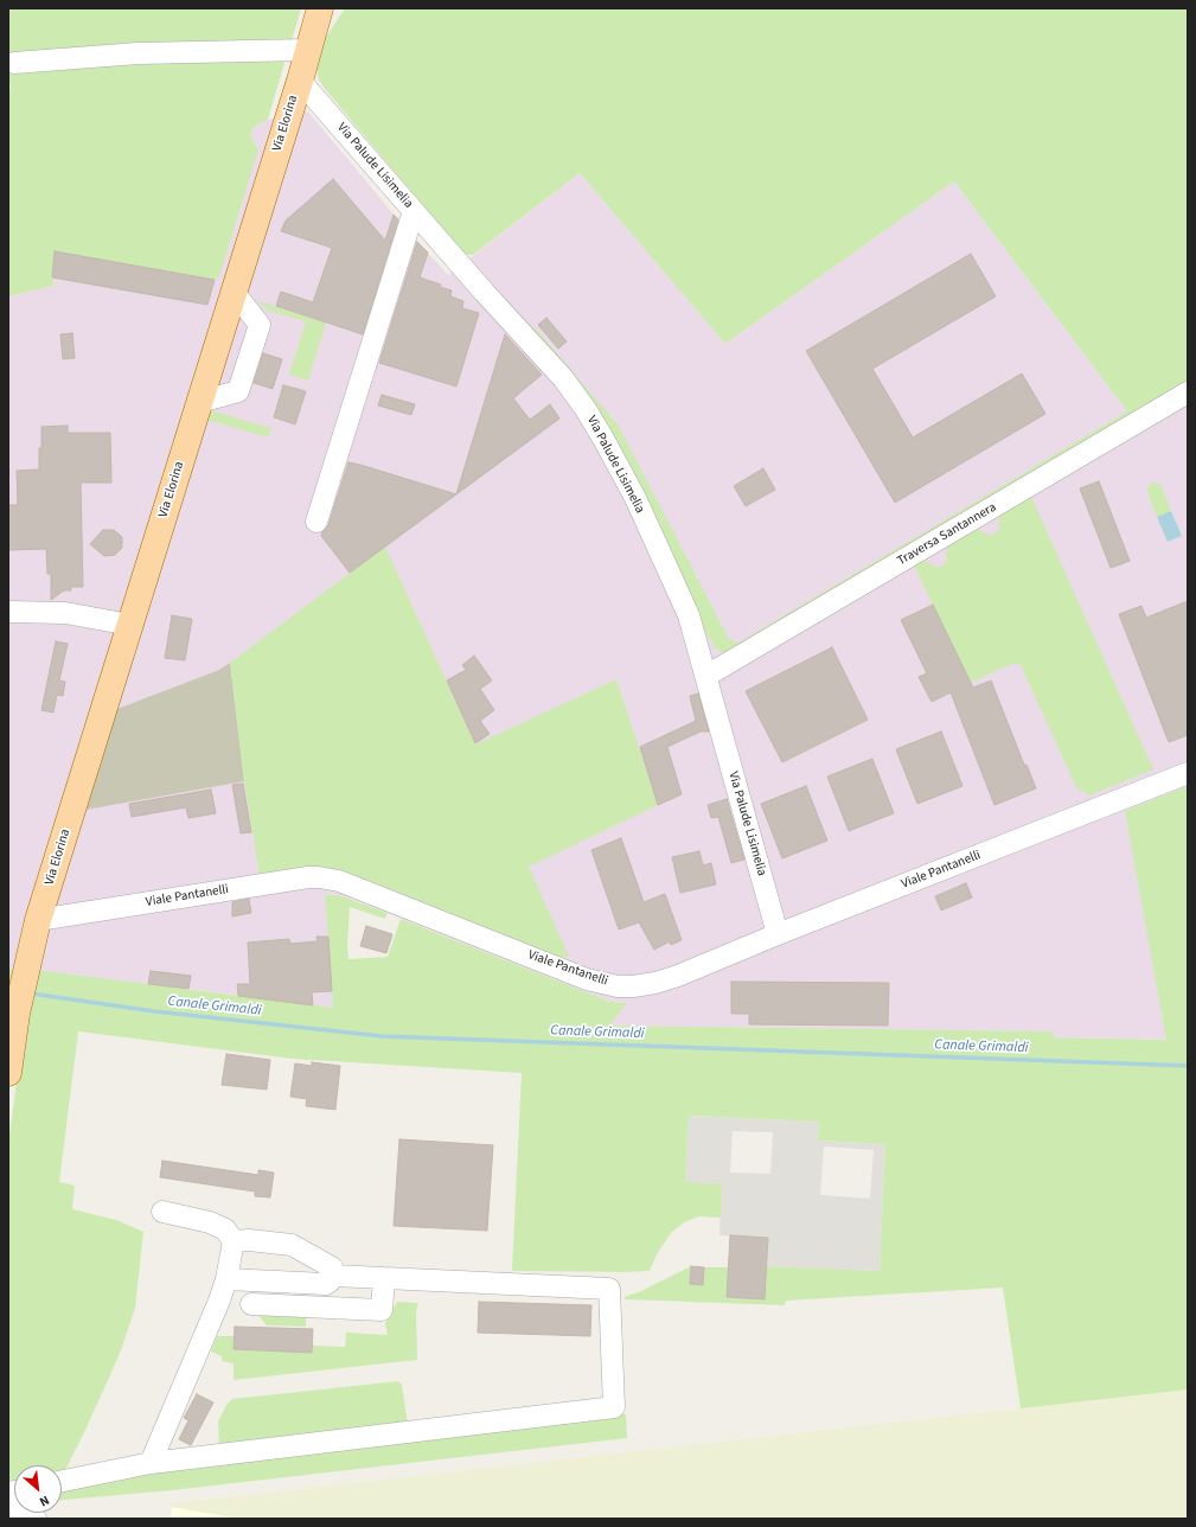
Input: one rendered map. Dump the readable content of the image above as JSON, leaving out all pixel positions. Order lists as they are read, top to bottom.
{
  "streets": {
    "main road": ["Via Elorina"],
    "street": ["Via Palude Lisimelia", "Traversa Santannera", "Viale Pantanelli"]
  },
  "crossings": [
    ["Via Elorina", "Via Palude Lisimelia"],
    ["Via Elorina", "Viale Pantanelli"],
    ["Via Palude Lisimelia", "Traversa Santannera"],
    ["Via Palude Lisimelia", "Viale Pantanelli"]
  ],
  "water": ["Canale Grimaldi"],
  "north": "bottom right"
}
